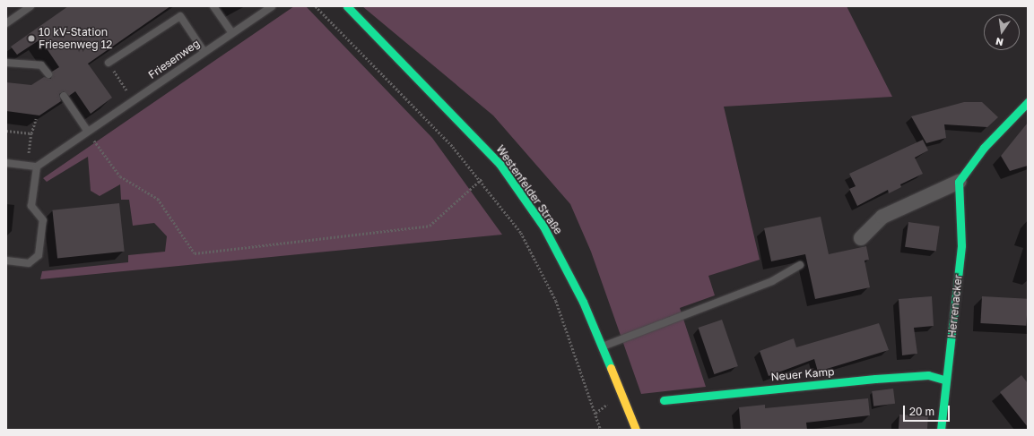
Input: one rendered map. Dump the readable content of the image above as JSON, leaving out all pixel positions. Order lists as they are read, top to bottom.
{
  "streets": {
    "street": ["Westenfelder Straße", "Herrenacker", "Neuer Kamp"],
    "lane": ["Friesenweg"]
  },
  "crossings": [
    ["Herrenacker", "Neuer Kamp"]
  ],
  "places": ["10 kV-Station Friesenweg 12"],
  "scale_bar": "20 m",
  "north": "bottom"
}
